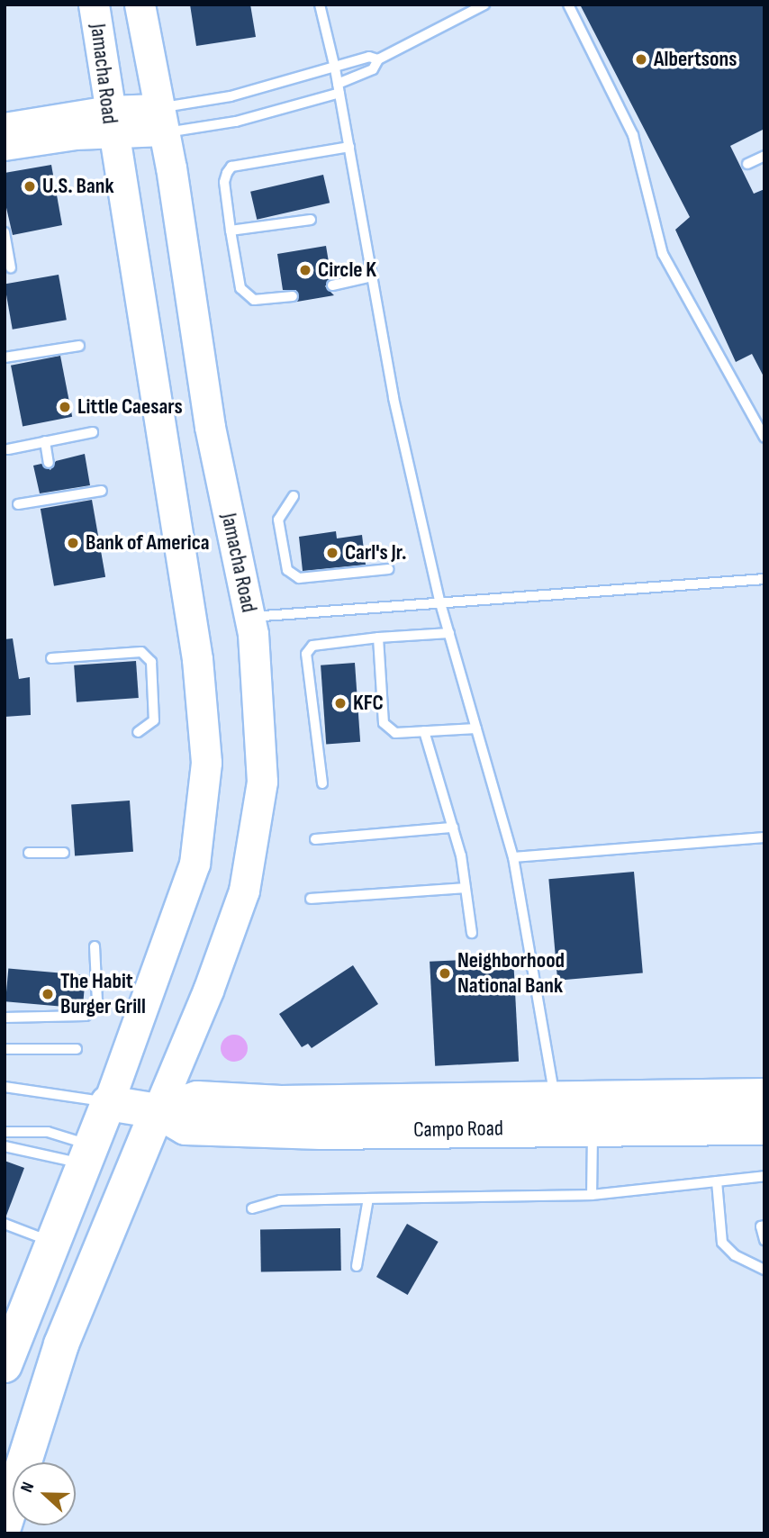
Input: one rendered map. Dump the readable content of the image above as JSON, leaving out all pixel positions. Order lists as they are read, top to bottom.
{
  "streets": {
    "highway": ["Campo Road"],
    "main road": ["Jamacha Road"]
  },
  "crossings": [
    ["Jamacha Road", "Campo Road"]
  ],
  "places": [
    "Albertsons",
    "U.S. Bank",
    "Circle K",
    "Little Caesars",
    "Bank of America",
    "Carl's Jr.",
    "KFC",
    "Neighborhood National Bank",
    "The Habit Burger Grill"
  ],
  "north": "left"
}
